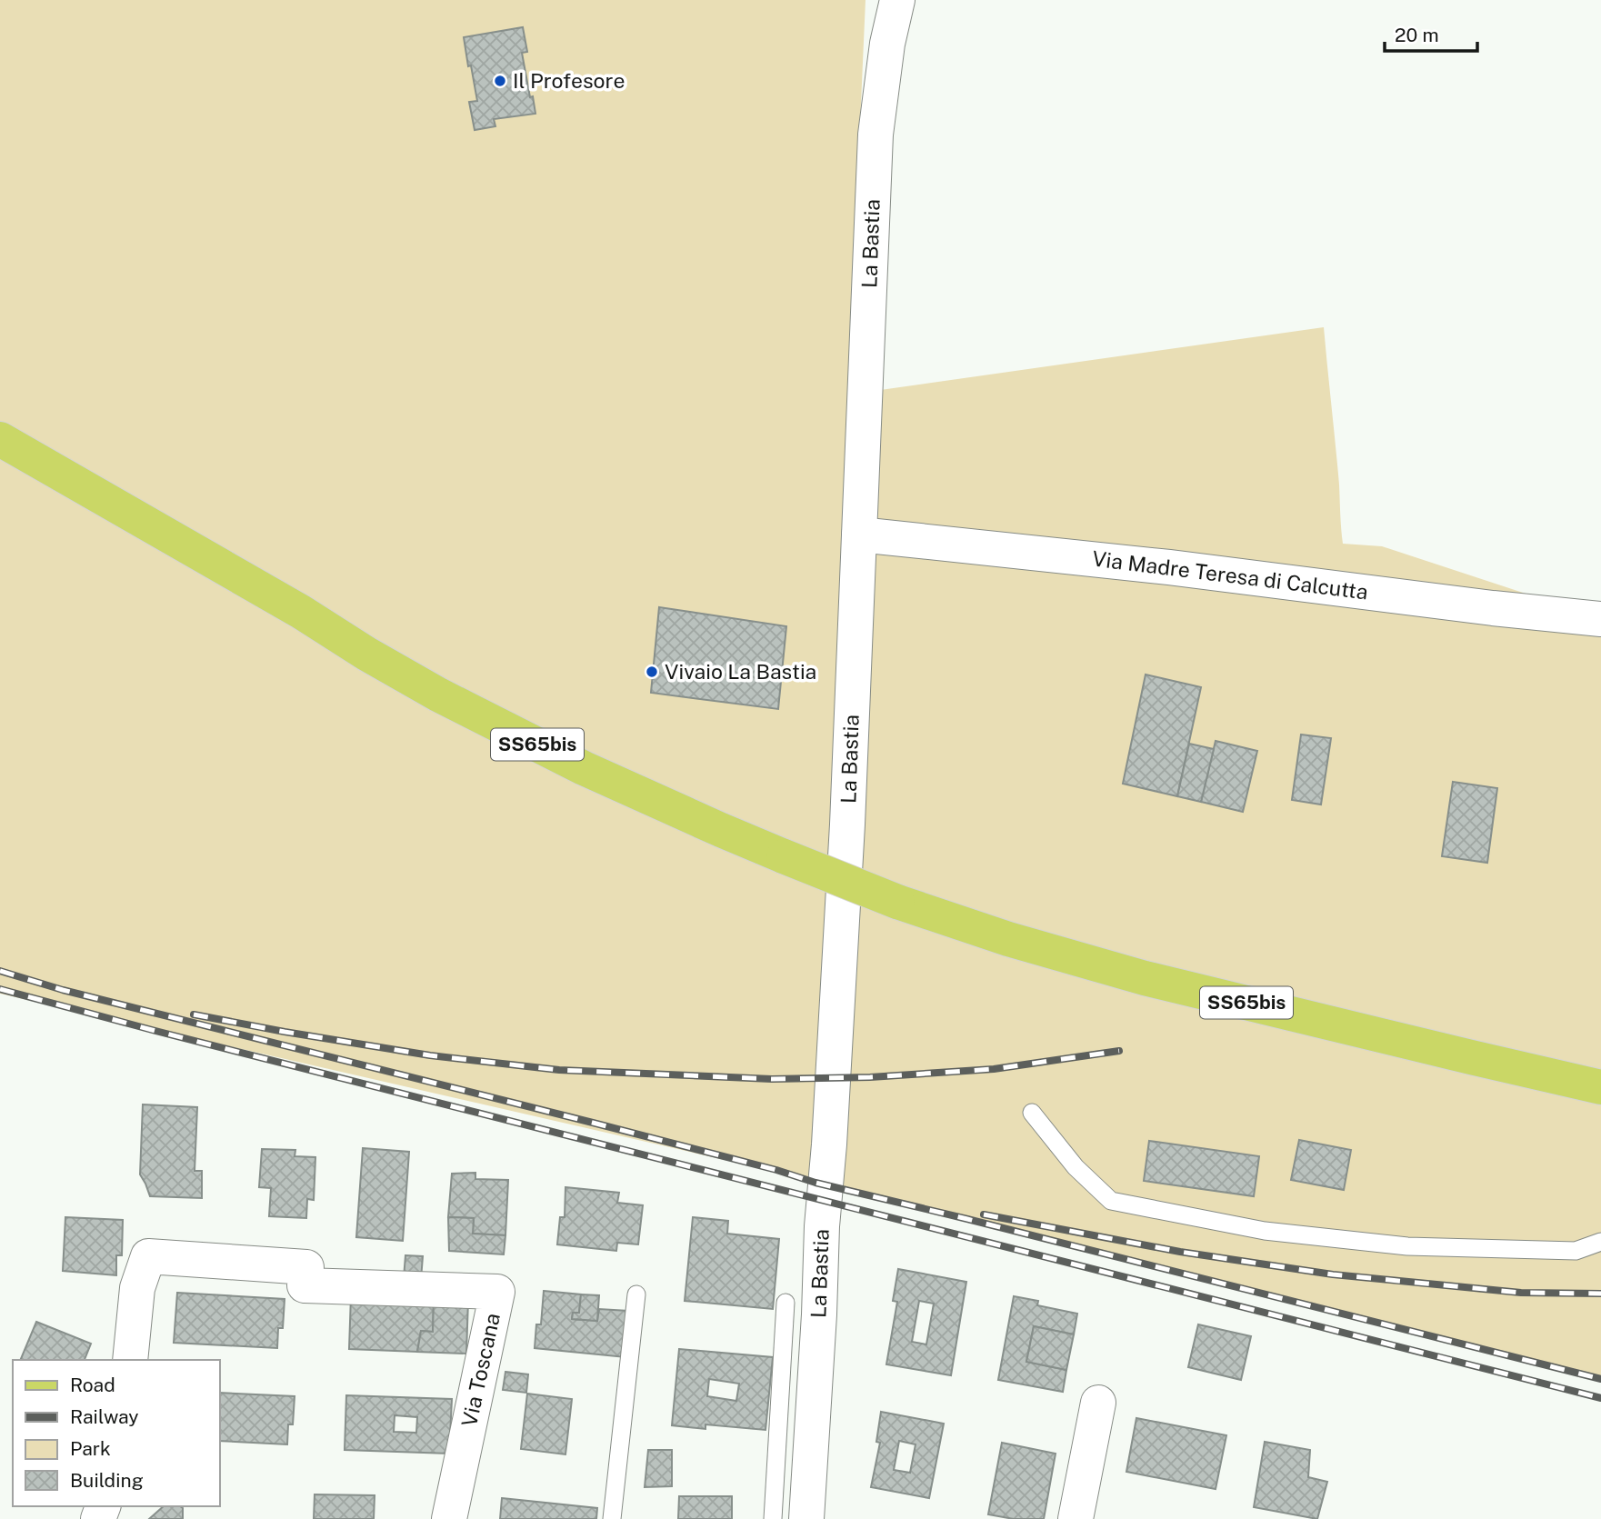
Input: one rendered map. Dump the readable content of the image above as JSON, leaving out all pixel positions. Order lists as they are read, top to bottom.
{
  "streets": {
    "main road": ["SS65bis"],
    "street": ["La Bastia", "Via Madre Teresa di Calcutta", "Via Toscana"]
  },
  "crossings": [
    ["La Bastia", "Via Madre Teresa di Calcutta"]
  ],
  "places": ["Il Profesore", "Vivaio La Bastia"],
  "legend": [
    "Road",
    "Railway",
    "Park",
    "Building"
  ],
  "scale_bar": "20 m"
}
